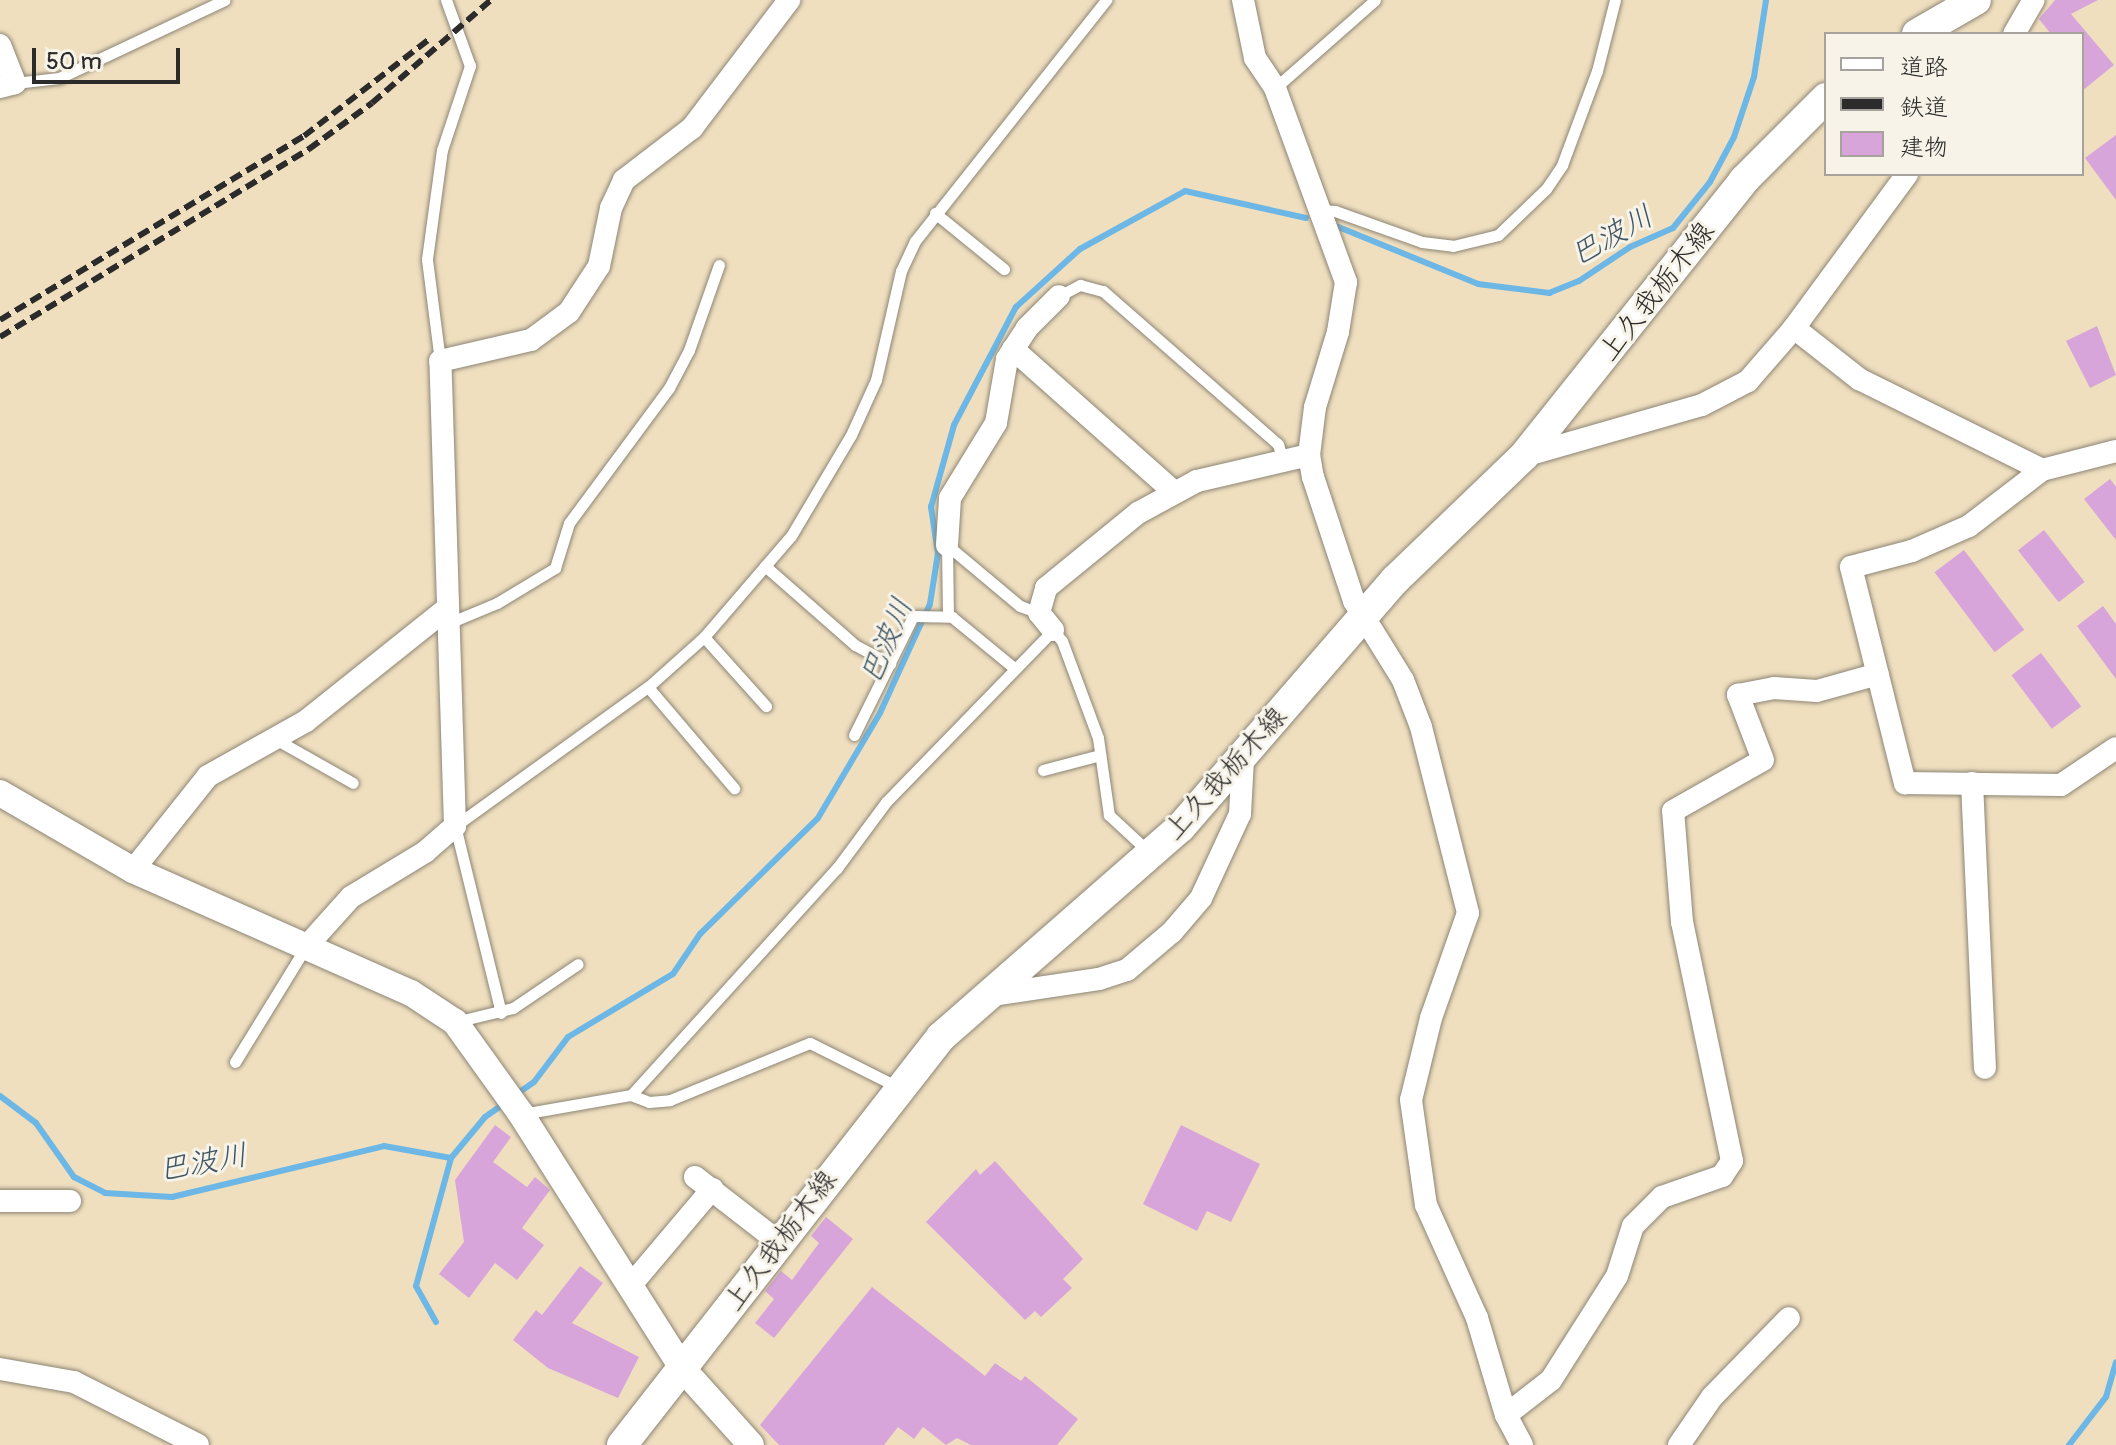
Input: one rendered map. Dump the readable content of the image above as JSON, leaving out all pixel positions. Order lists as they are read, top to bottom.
{
  "streets": {
    "main road": ["上久我栃木線"]
  },
  "water": ["巴波川"],
  "legend": ["道路", "鉄道", "建物"],
  "scale_bar": "50 m"
}
